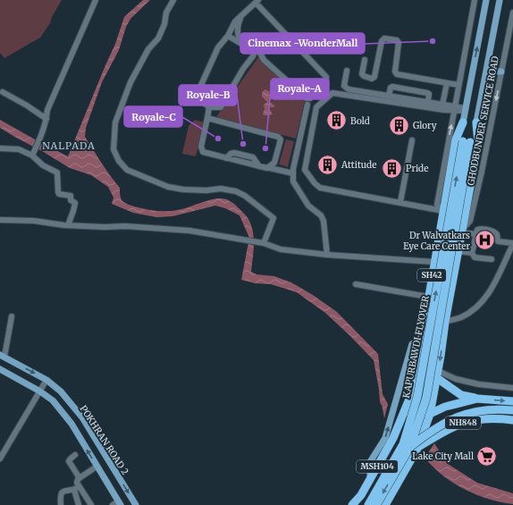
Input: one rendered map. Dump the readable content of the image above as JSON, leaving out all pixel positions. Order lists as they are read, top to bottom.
{
  "streets": {
    "highway": [
      "SH42",
      "KAPURBAWDI FLYOVER",
      "NH848",
      "MSH104"
    ],
    "main road": ["POKHRAN ROAD 2"],
    "street": ["GHODBUNDER SERVICE ROAD"]
  },
  "crossings": [
    ["GHODBUNDER SERVICE ROAD", "SH42"],
    ["SH42", "KAPURBAWDI FLYOVER"],
    ["SH42", "NH848"],
    ["SH42", "MSH104"],
    ["KAPURBAWDI FLYOVER", "NH848"]
  ],
  "districts": ["NALPADA"],
  "places": {
    "other": [
      "Cinemax -WonderMall",
      "Royale-C",
      "Royale-B",
      "Royale-A"
    ],
    "building": [
      "Bold",
      "Glory",
      "Attitude",
      "Pride"
    ],
    "hospital": ["Dr Walvatkars Eye Care Center"],
    "supermarket": ["Lake City Mall"]
  }
}
